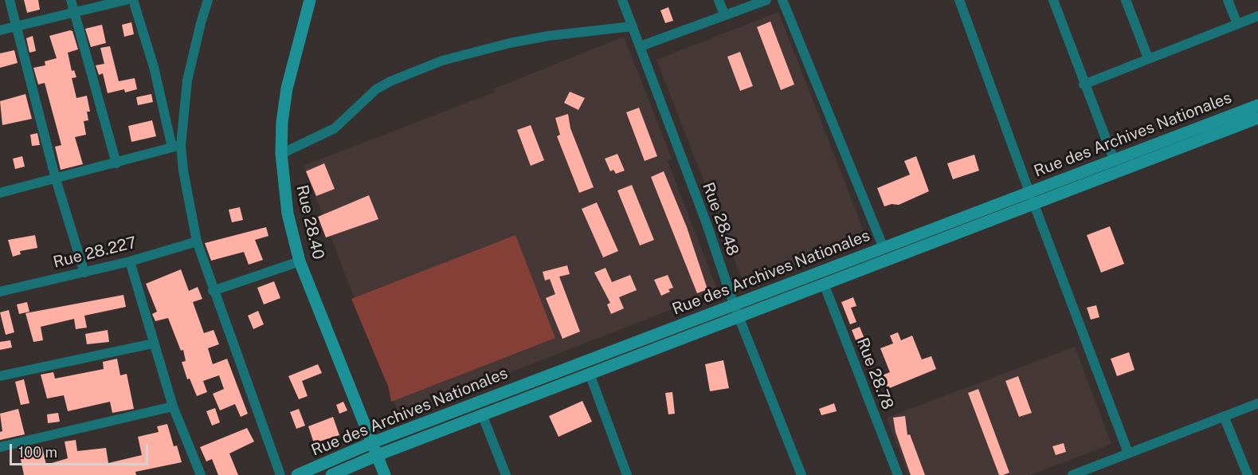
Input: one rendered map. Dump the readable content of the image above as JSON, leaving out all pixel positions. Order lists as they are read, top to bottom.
{
  "streets": {
    "street": [
      "Rue des Archives Nationales",
      "Rue 28.48",
      "Rue 28.40",
      "Rue 28.227",
      "Rue 28.78"
    ]
  },
  "crossings": [
    ["Rue des Archives Nationales", "Rue 28.48"],
    ["Rue des Archives Nationales", "Rue 28.40"],
    ["Rue des Archives Nationales", "Rue 28.78"]
  ],
  "scale_bar": "100 m"
}
